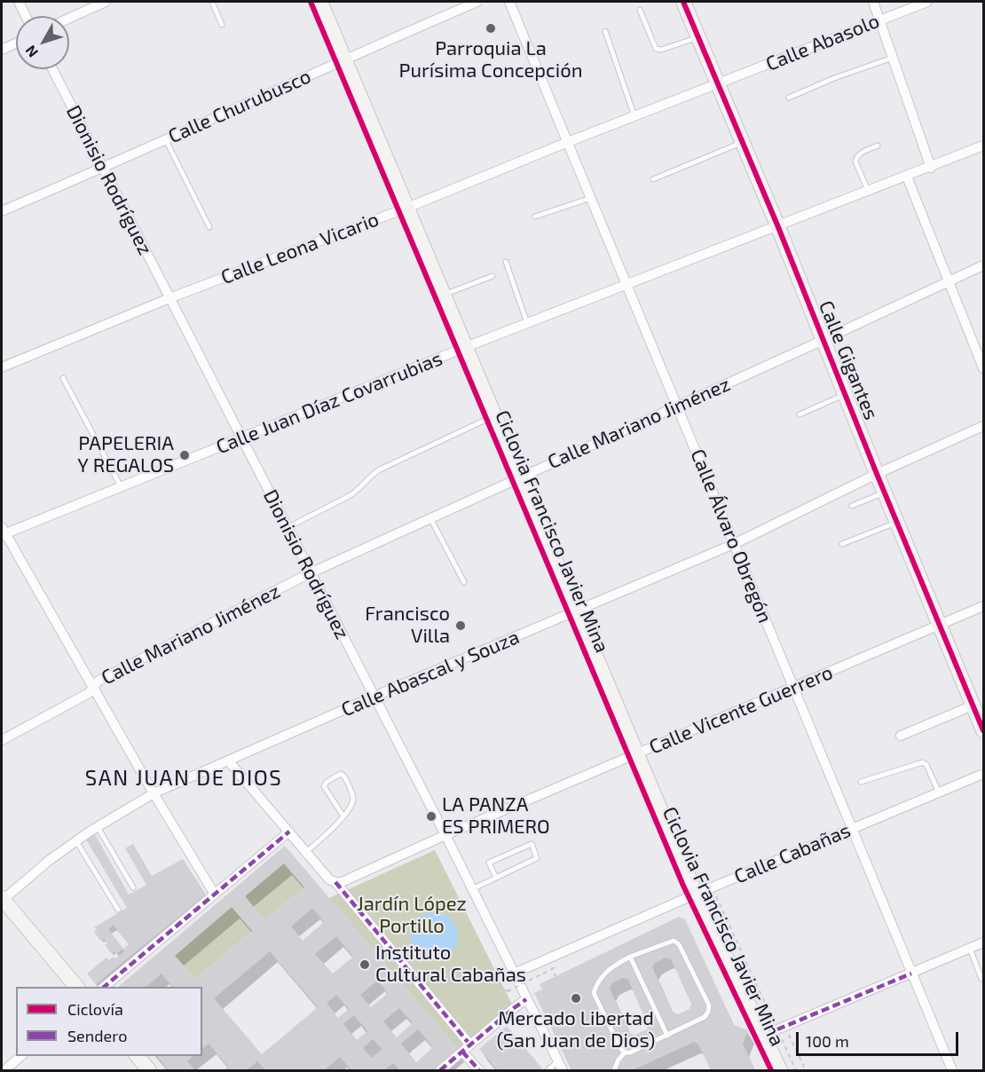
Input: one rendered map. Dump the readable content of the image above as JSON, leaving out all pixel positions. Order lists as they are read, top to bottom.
{
  "streets": {
    "main road": ["Calle Gigantes"],
    "street": [
      "Calle Abasolo",
      "Calle Churubusco",
      "Dionisio Rodríguez",
      "Calle Leona Vicario",
      "Calle Juan Díaz Covarrubias",
      "Calle Mariano Jiménez",
      "Calle Álvaro Obregón",
      "Calle Abascal y Souza",
      "Calle Vicente Guerrero",
      "Calle Cabañas"
    ],
    "cycle path": ["Ciclovia Francisco Javier Mina"]
  },
  "crossings": [
    ["Calle Abasolo", "Calle Leona Vicario"],
    ["Calle Abasolo", "Calle Gigantes"],
    ["Calle Churubusco", "Dionisio Rodríguez"],
    ["Dionisio Rodríguez", "Calle Leona Vicario"],
    ["Dionisio Rodríguez", "Calle Juan Díaz Covarrubias"],
    ["Dionisio Rodríguez", "Calle Mariano Jiménez"],
    ["Dionisio Rodríguez", "Calle Abascal y Souza"],
    ["Dionisio Rodríguez", "Calle Vicente Guerrero"],
    ["Dionisio Rodríguez", "Calle Cabañas"],
    ["Calle Leona Vicario", "Calle Gigantes"],
    ["Calle Leona Vicario", "Calle Álvaro Obregón"],
    ["Calle Gigantes", "Calle Juan Díaz Covarrubias"],
    ["Calle Gigantes", "Calle Mariano Jiménez"],
    ["Calle Gigantes", "Calle Abascal y Souza"],
    ["Calle Gigantes", "Calle Vicente Guerrero"],
    ["Calle Juan Díaz Covarrubias", "Calle Álvaro Obregón"],
    ["Calle Mariano Jiménez", "Calle Álvaro Obregón"],
    ["Calle Álvaro Obregón", "Calle Abascal y Souza"],
    ["Calle Álvaro Obregón", "Calle Vicente Guerrero"],
    ["Calle Álvaro Obregón", "Calle Cabañas"]
  ],
  "districts": ["SAN JUAN DE DIOS"],
  "parks": ["Jardín López Portillo"],
  "places": [
    "Parroquia La Purísima Concepción",
    "PAPELERIA Y REGALOS",
    "Francisco Villa",
    "LA PANZA ES PRIMERO",
    "Instituto Cultural Cabañas",
    "Mercado Libertad (San Juan de Dios)"
  ],
  "legend": ["Ciclovía", "Sendero"],
  "scale_bar": "100 m",
  "north": "bottom left"
}
